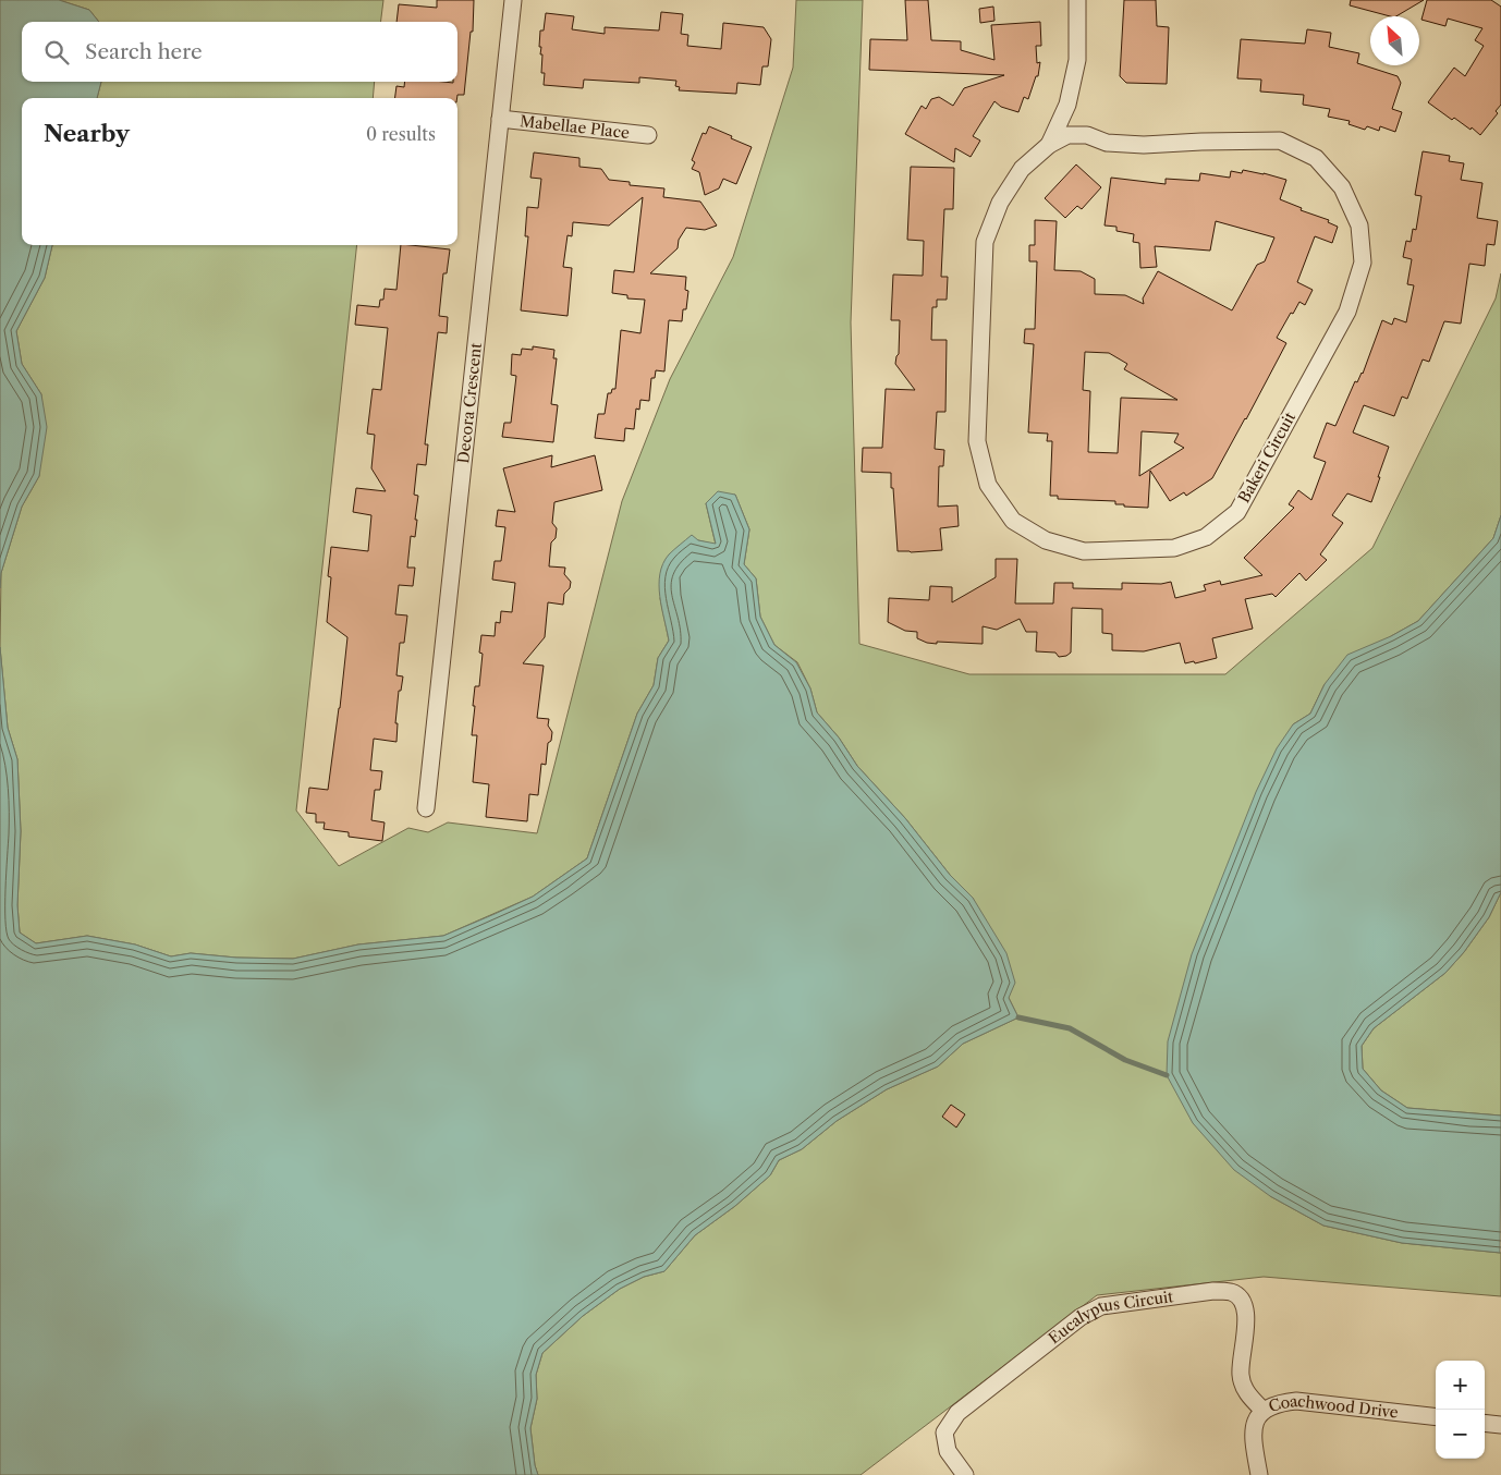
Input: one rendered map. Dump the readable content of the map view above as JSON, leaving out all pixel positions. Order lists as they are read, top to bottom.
{
  "streets": {
    "street": [
      "Mabellae Place",
      "Decora Crescent",
      "Bakeri Circuit",
      "Eucalyptus Circuit",
      "Coachwood Drive"
    ]
  },
  "crossings": [
    ["Mabellae Place", "Decora Crescent"],
    ["Eucalyptus Circuit", "Coachwood Drive"]
  ],
  "north": "top left",
  "page": {
    "search": "Search here",
    "heading": ["Nearby", "0 results"],
    "map_buttons": ["+", "−"]
  }
}
